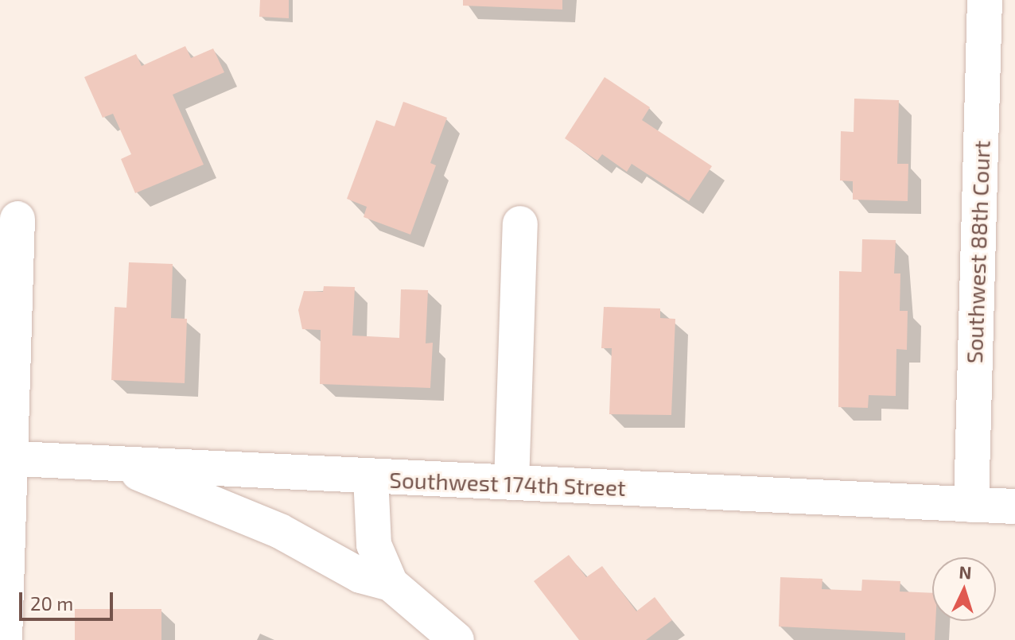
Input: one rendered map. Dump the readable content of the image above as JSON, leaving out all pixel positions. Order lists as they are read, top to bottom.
{
  "streets": {
    "street": ["Southwest 88th Court", "Southwest 174th Street"]
  },
  "crossings": [
    ["Southwest 88th Court", "Southwest 174th Street"]
  ],
  "scale_bar": "20 m",
  "north": "top"
}
